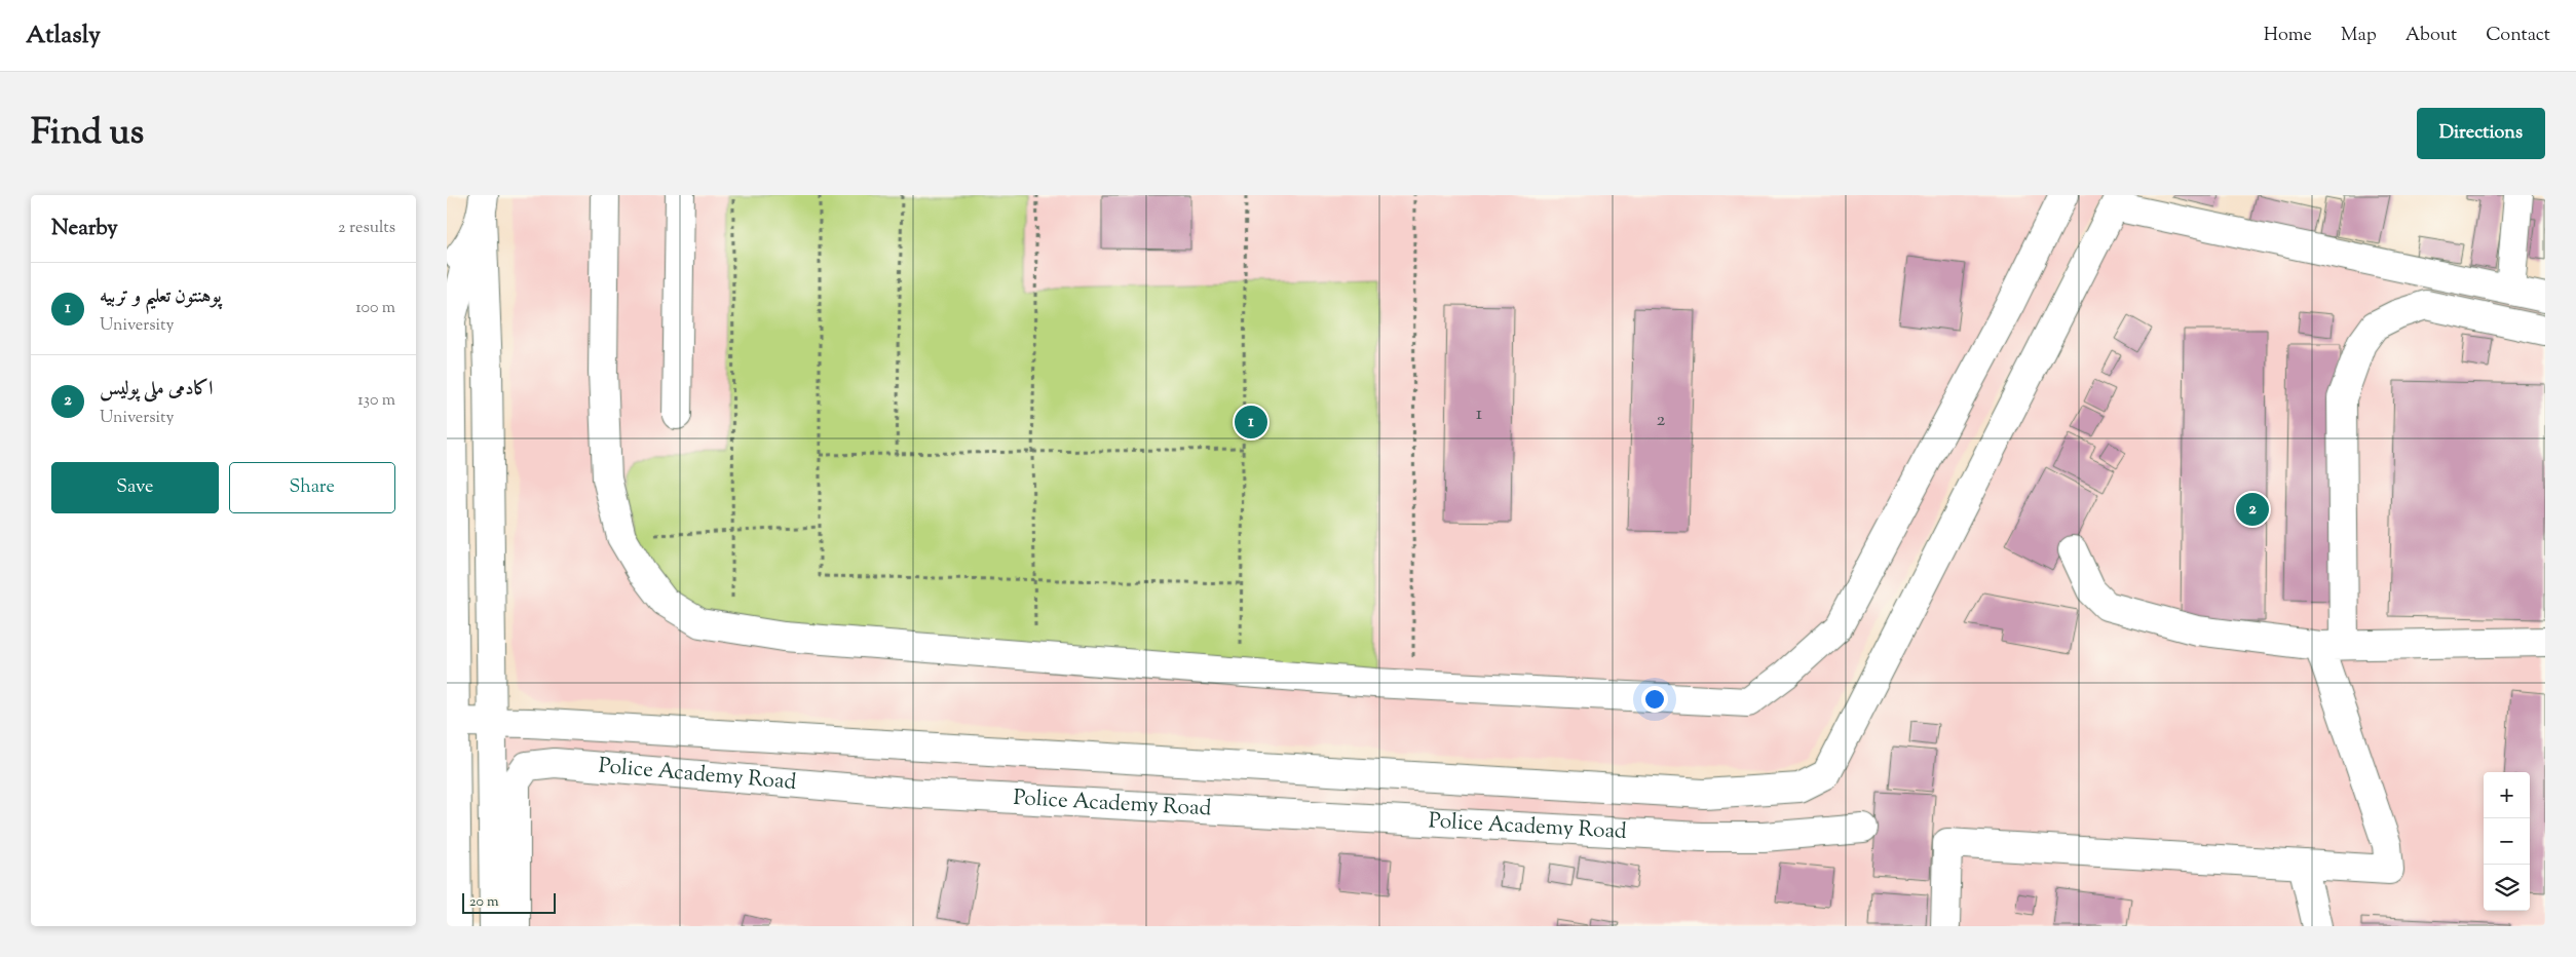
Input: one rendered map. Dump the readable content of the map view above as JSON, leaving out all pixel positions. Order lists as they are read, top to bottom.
{
  "streets": {
    "street": ["Police Academy Road"]
  },
  "house_numbers": ["1", "2"],
  "scale_bar": "20 m",
  "page": {
    "header": "Atlasly",
    "nav": [
      "Home",
      "Map",
      "About",
      "Contact"
    ],
    "title": "Find us",
    "buttons": [
      "Directions",
      ["Save", "Share"]
    ],
    "heading": ["Nearby", "2 results"],
    "list": [
      {
        "mark": "1",
        "name": "پوهنتون تعلیم و تربیه",
        "note": "University",
        "value": "100 m"
      },
      {
        "mark": "2",
        "name": "اکادمی ملی پولیس",
        "note": "University",
        "value": "130 m"
      }
    ],
    "pins": ["1", "2"],
    "map_buttons": ["+", "−"],
    "scale": "20 m"
  }
}
